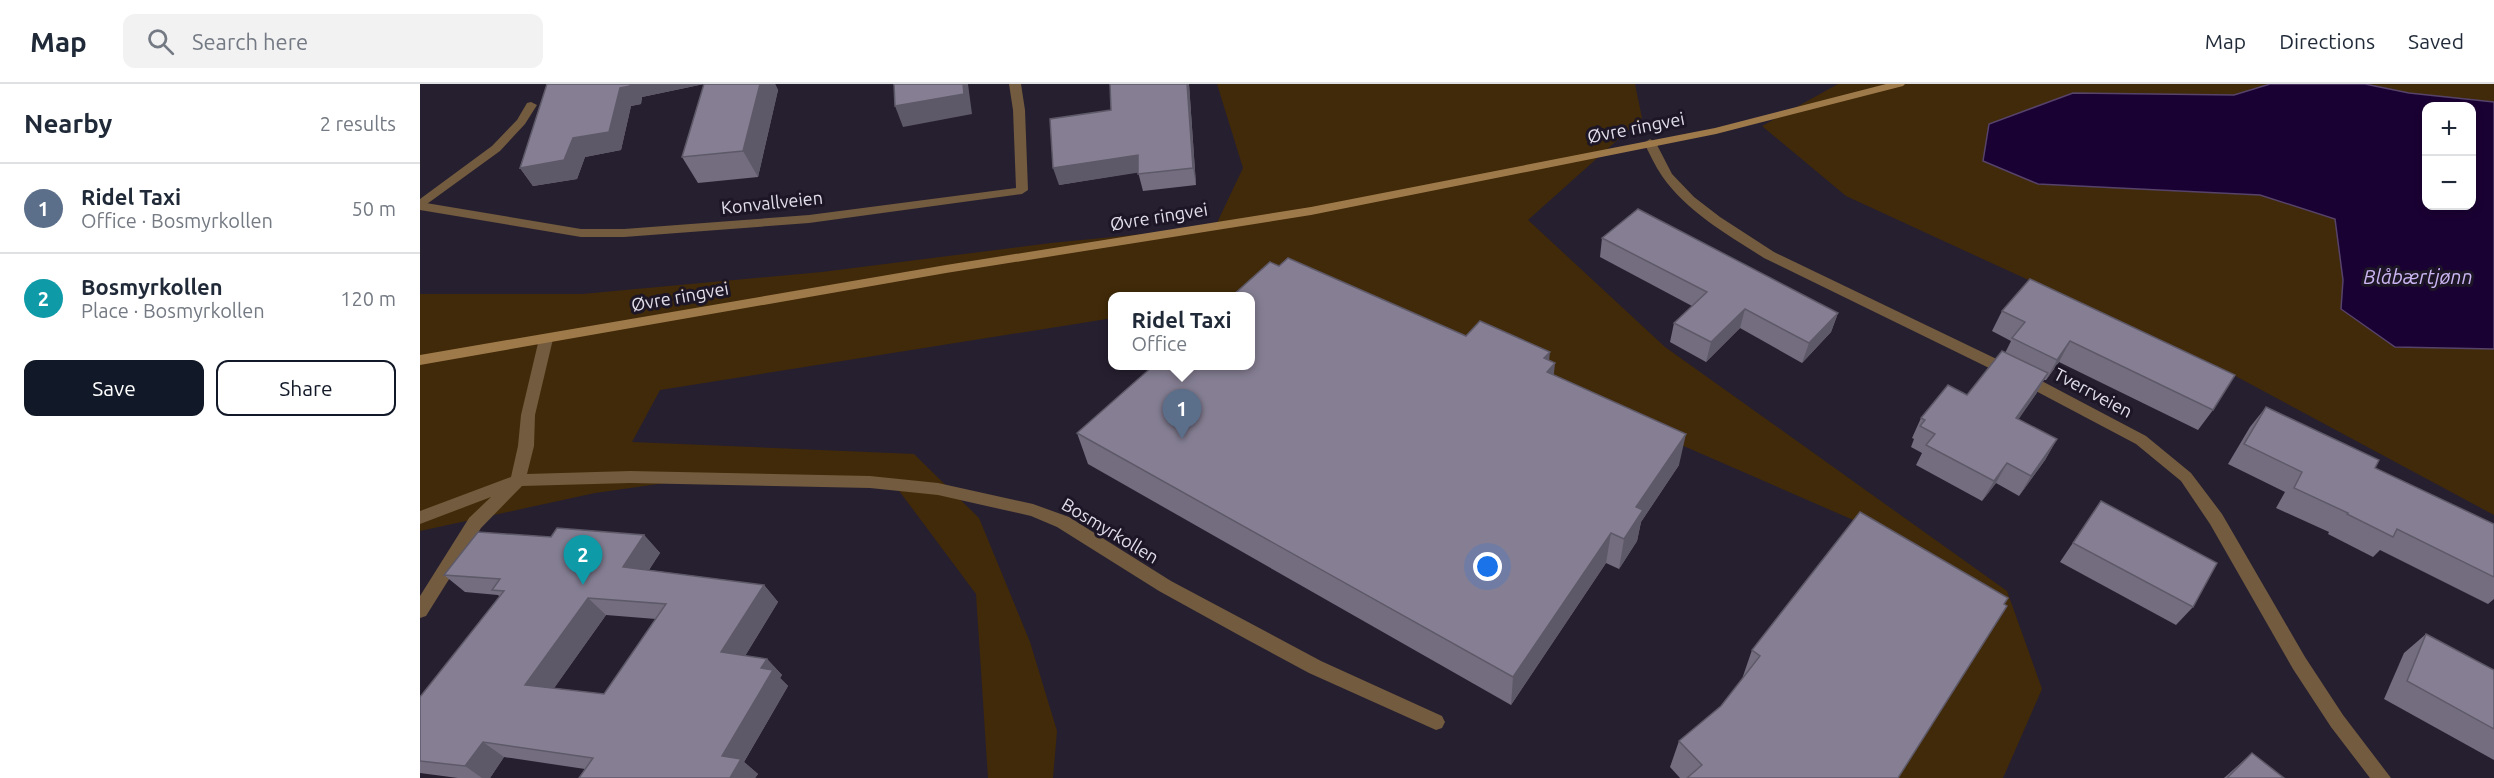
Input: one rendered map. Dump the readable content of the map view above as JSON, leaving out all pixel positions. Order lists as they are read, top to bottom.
{
  "streets": {
    "street": [
      "Øvre ringvei",
      "Konvallveien",
      "Tverrveien",
      "Bosmyrkollen"
    ]
  },
  "crossings": [
    ["Øvre ringvei", "Tverrveien"]
  ],
  "water": ["Blåbærtjønn"],
  "page": {
    "header": "Map",
    "search": "Search here",
    "nav": ["Map", "Directions", "Saved"],
    "heading": ["Nearby", "2 results"],
    "map_buttons": ["+", "−"],
    "list": [
      {
        "mark": "1",
        "name": "Ridel Taxi",
        "note": "Office · Bosmyrkollen",
        "value": "50 m"
      },
      {
        "mark": "2",
        "name": "Bosmyrkollen",
        "note": "Place · Bosmyrkollen",
        "value": "120 m"
      }
    ],
    "popup": ["Ridel Taxi", "Office"],
    "buttons": ["Save", "Share"],
    "pins": ["1", "2"]
  }
}
